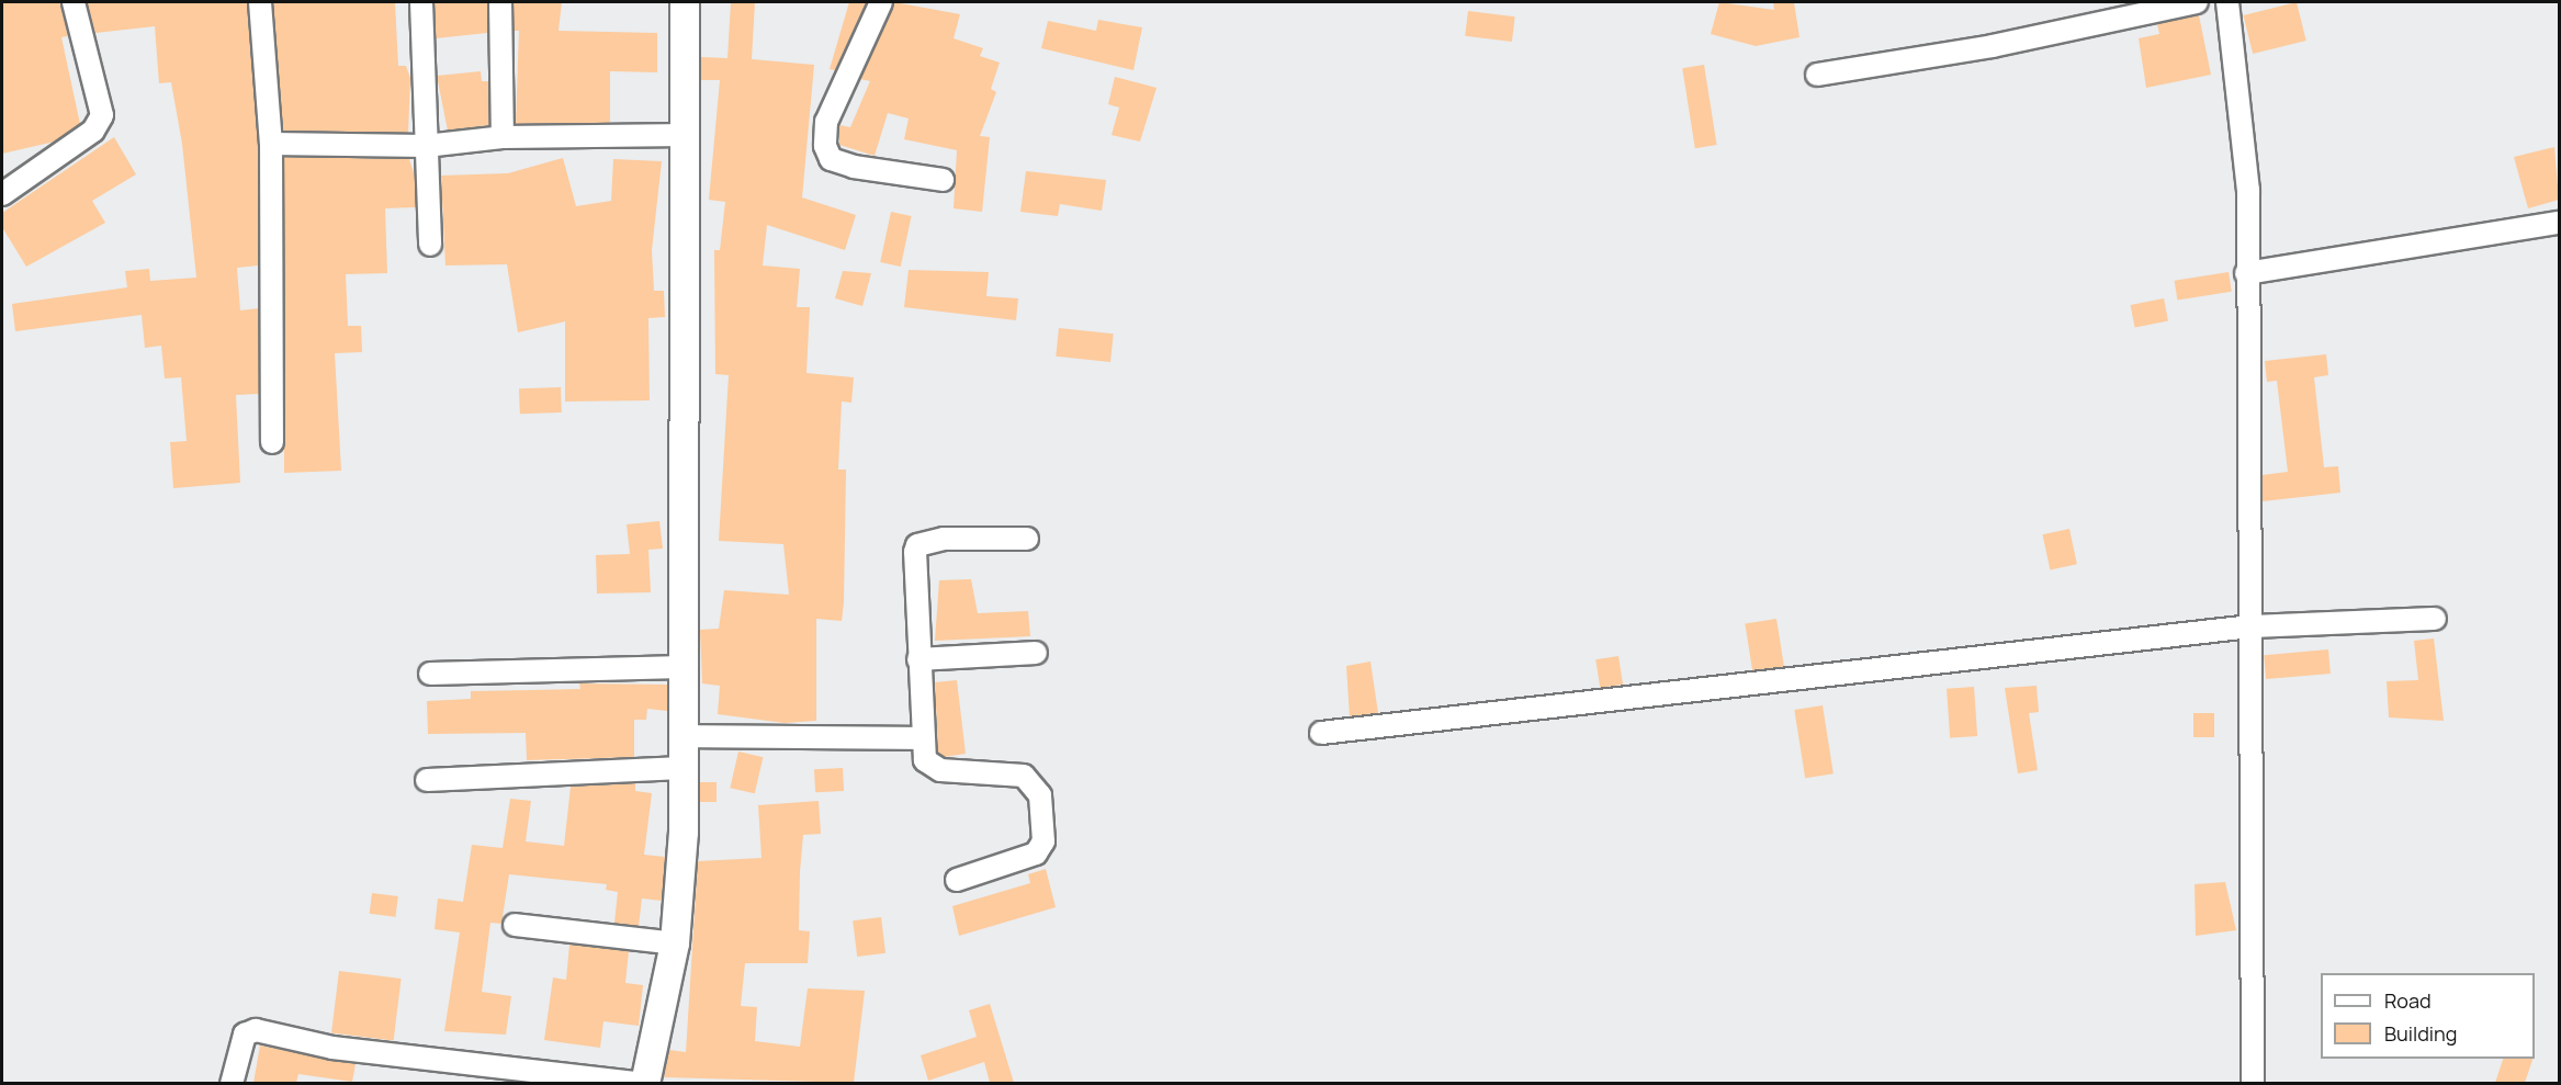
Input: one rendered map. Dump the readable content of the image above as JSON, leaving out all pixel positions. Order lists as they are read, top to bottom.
{
  "legend": ["Road", "Building"]
}
